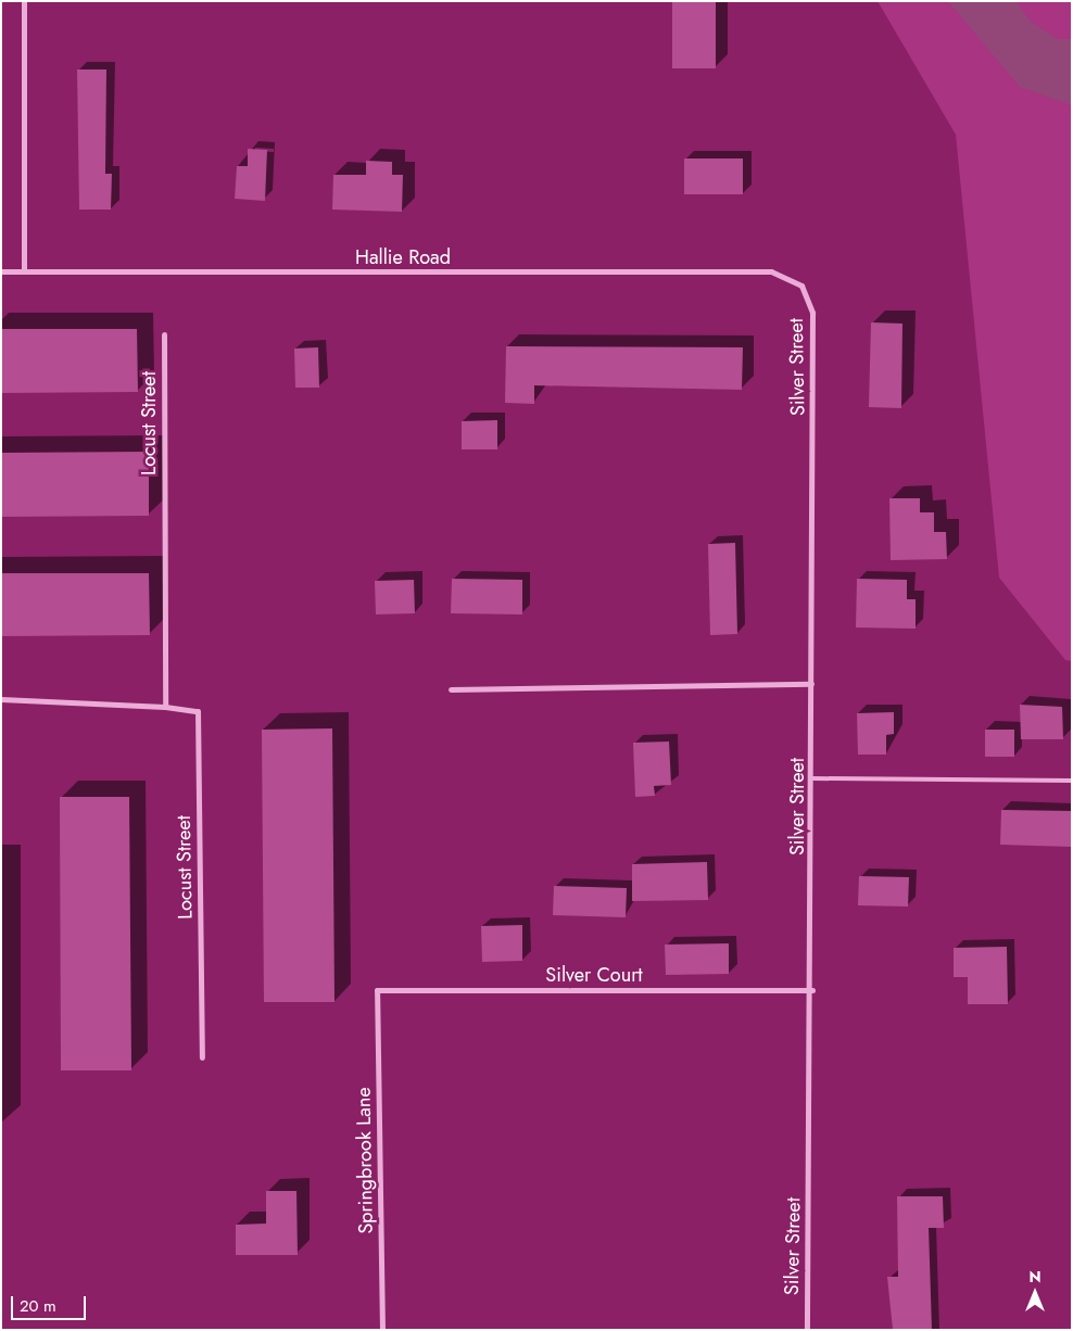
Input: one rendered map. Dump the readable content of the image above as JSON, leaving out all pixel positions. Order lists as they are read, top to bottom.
{
  "streets": {
    "street": [
      "Hallie Road",
      "Silver Street",
      "Locust Street",
      "Silver Court",
      "Springbrook Lane"
    ]
  },
  "crossings": [
    ["Hallie Road", "Silver Street"],
    ["Silver Street", "Silver Court"],
    ["Silver Court", "Springbrook Lane"]
  ],
  "scale_bar": "20 m",
  "north": "top"
}
